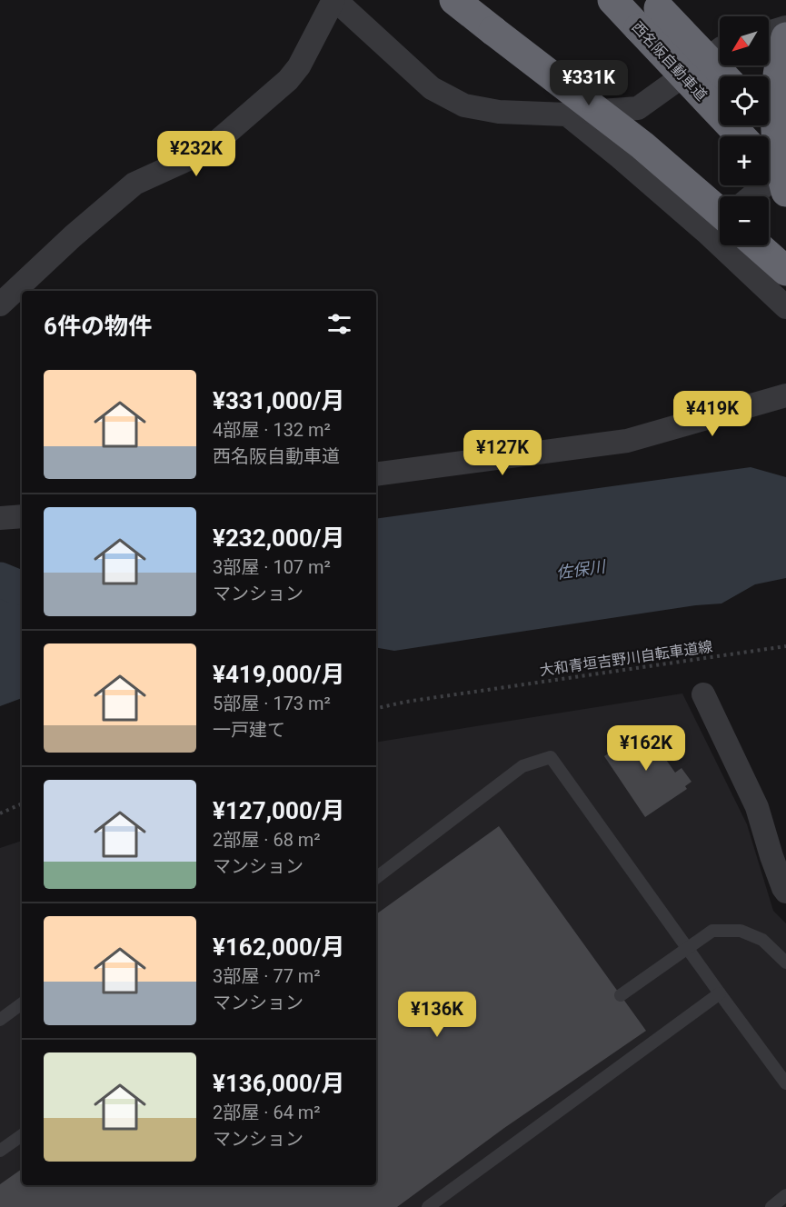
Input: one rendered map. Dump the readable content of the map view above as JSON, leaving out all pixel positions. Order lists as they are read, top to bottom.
{
  "streets": {
    "highway": ["西名阪自動車道"],
    "path": ["大和青垣吉野川自転車道線"]
  },
  "water": ["佐保川"],
  "north": "bottom left",
  "page": {
    "map_buttons": ["+", "−"],
    "price": [
      "¥331K",
      "¥232K",
      "¥419K",
      "¥127K",
      "¥162K",
      "¥136K"
    ],
    "heading": "6件の物件",
    "list": [
      {
        "name": "¥331,000/月",
        "note": "4部屋 · 132 m² · 西名阪自動車道"
      },
      {
        "name": "¥232,000/月",
        "note": "3部屋 · 107 m² · マンション"
      },
      {
        "name": "¥419,000/月",
        "note": "5部屋 · 173 m² · 一戸建て"
      },
      {
        "name": "¥127,000/月",
        "note": "2部屋 · 68 m² · マンション"
      },
      {
        "name": "¥162,000/月",
        "note": "3部屋 · 77 m² · マンション"
      },
      {
        "name": "¥136,000/月",
        "note": "2部屋 · 64 m² · マンション"
      }
    ]
  }
}
